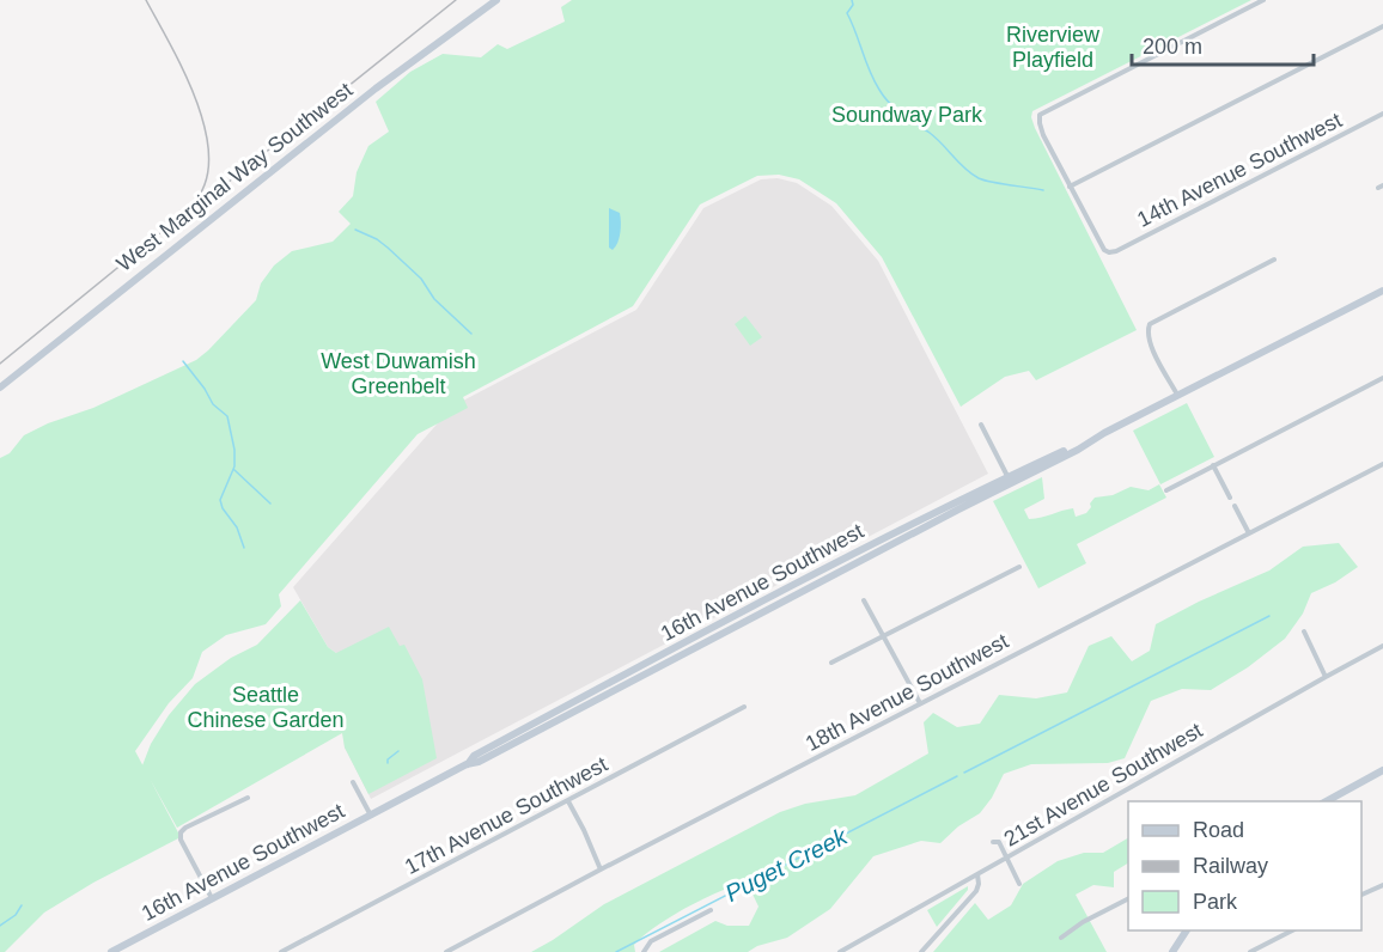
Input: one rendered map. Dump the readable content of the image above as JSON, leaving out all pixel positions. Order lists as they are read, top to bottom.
{
  "streets": {
    "street": [
      "14th Avenue Southwest",
      "West Marginal Way Southwest",
      "16th Avenue Southwest",
      "18th Avenue Southwest",
      "21st Avenue Southwest",
      "17th Avenue Southwest"
    ]
  },
  "water": ["Puget Creek"],
  "parks": [
    "Riverview Playfield",
    "Soundway Park",
    "West Duwamish Greenbelt",
    "Seattle Chinese Garden"
  ],
  "legend": ["Road", "Railway", "Park"],
  "scale_bar": "200 m"
}
